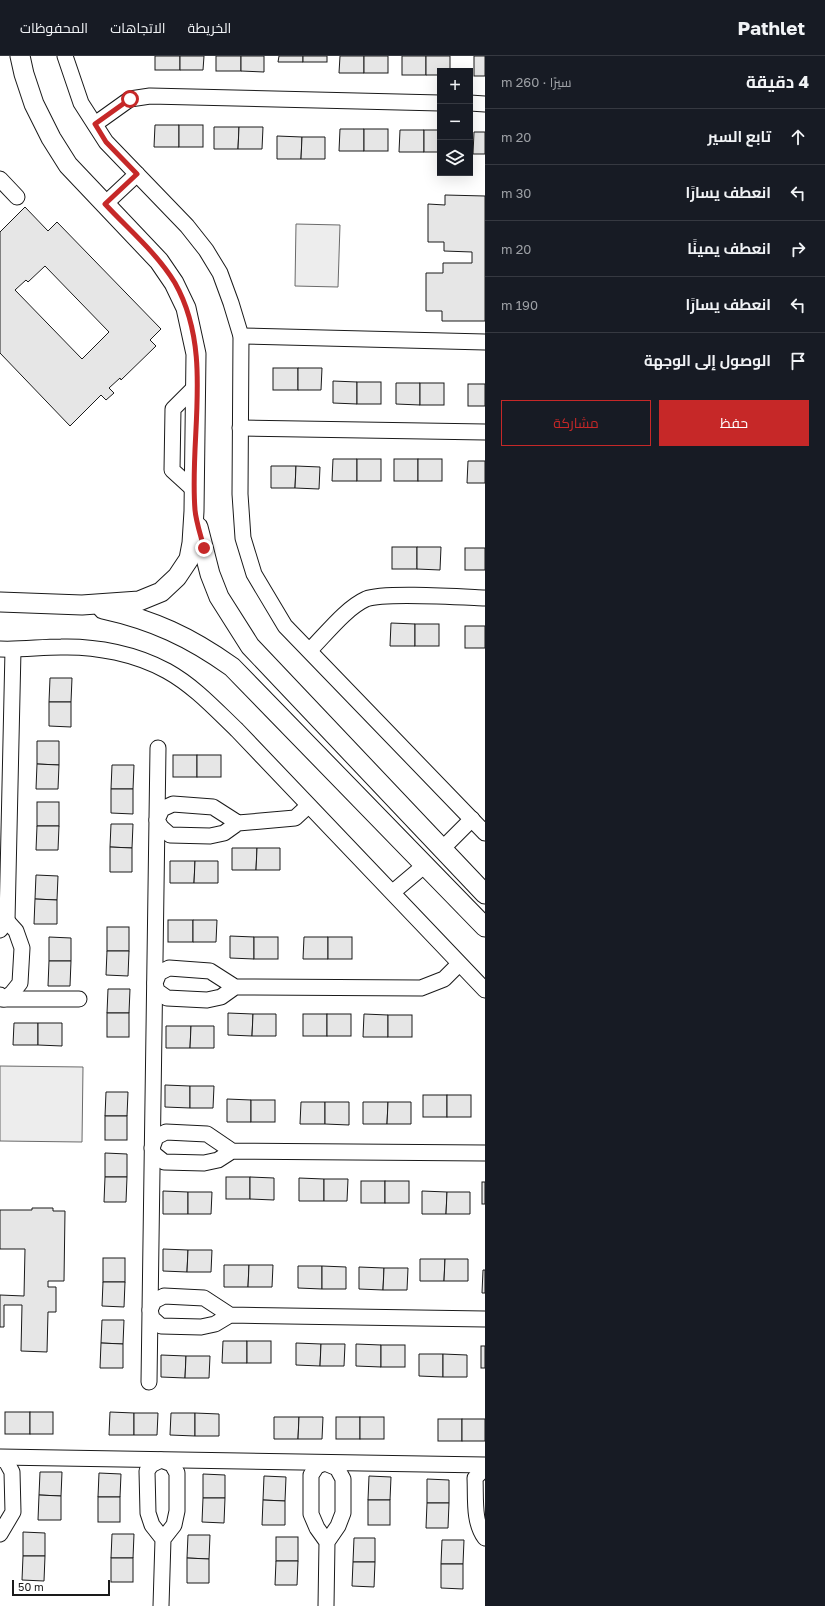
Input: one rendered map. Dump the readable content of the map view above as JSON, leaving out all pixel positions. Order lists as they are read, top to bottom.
{
  "scale_bar": "50 m",
  "page": {
    "header": "Pathlet",
    "nav": ["الخريطة", "الاتجاهات", "المحفوظات"],
    "heading": ["4 دقيقة", "سيرًا · 260 m"],
    "map_buttons": ["+", "−"],
    "list": [
      ["تابع السير", "20 m"],
      ["انعطف يسارًا", "30 m"],
      ["انعطف يمينًا", "20 m"],
      ["انعطف يسارًا", "190 m"],
      "الوصول إلى الوجهة"
    ],
    "buttons": ["حفظ", "مشاركة"],
    "scale": "50 m"
  }
}
